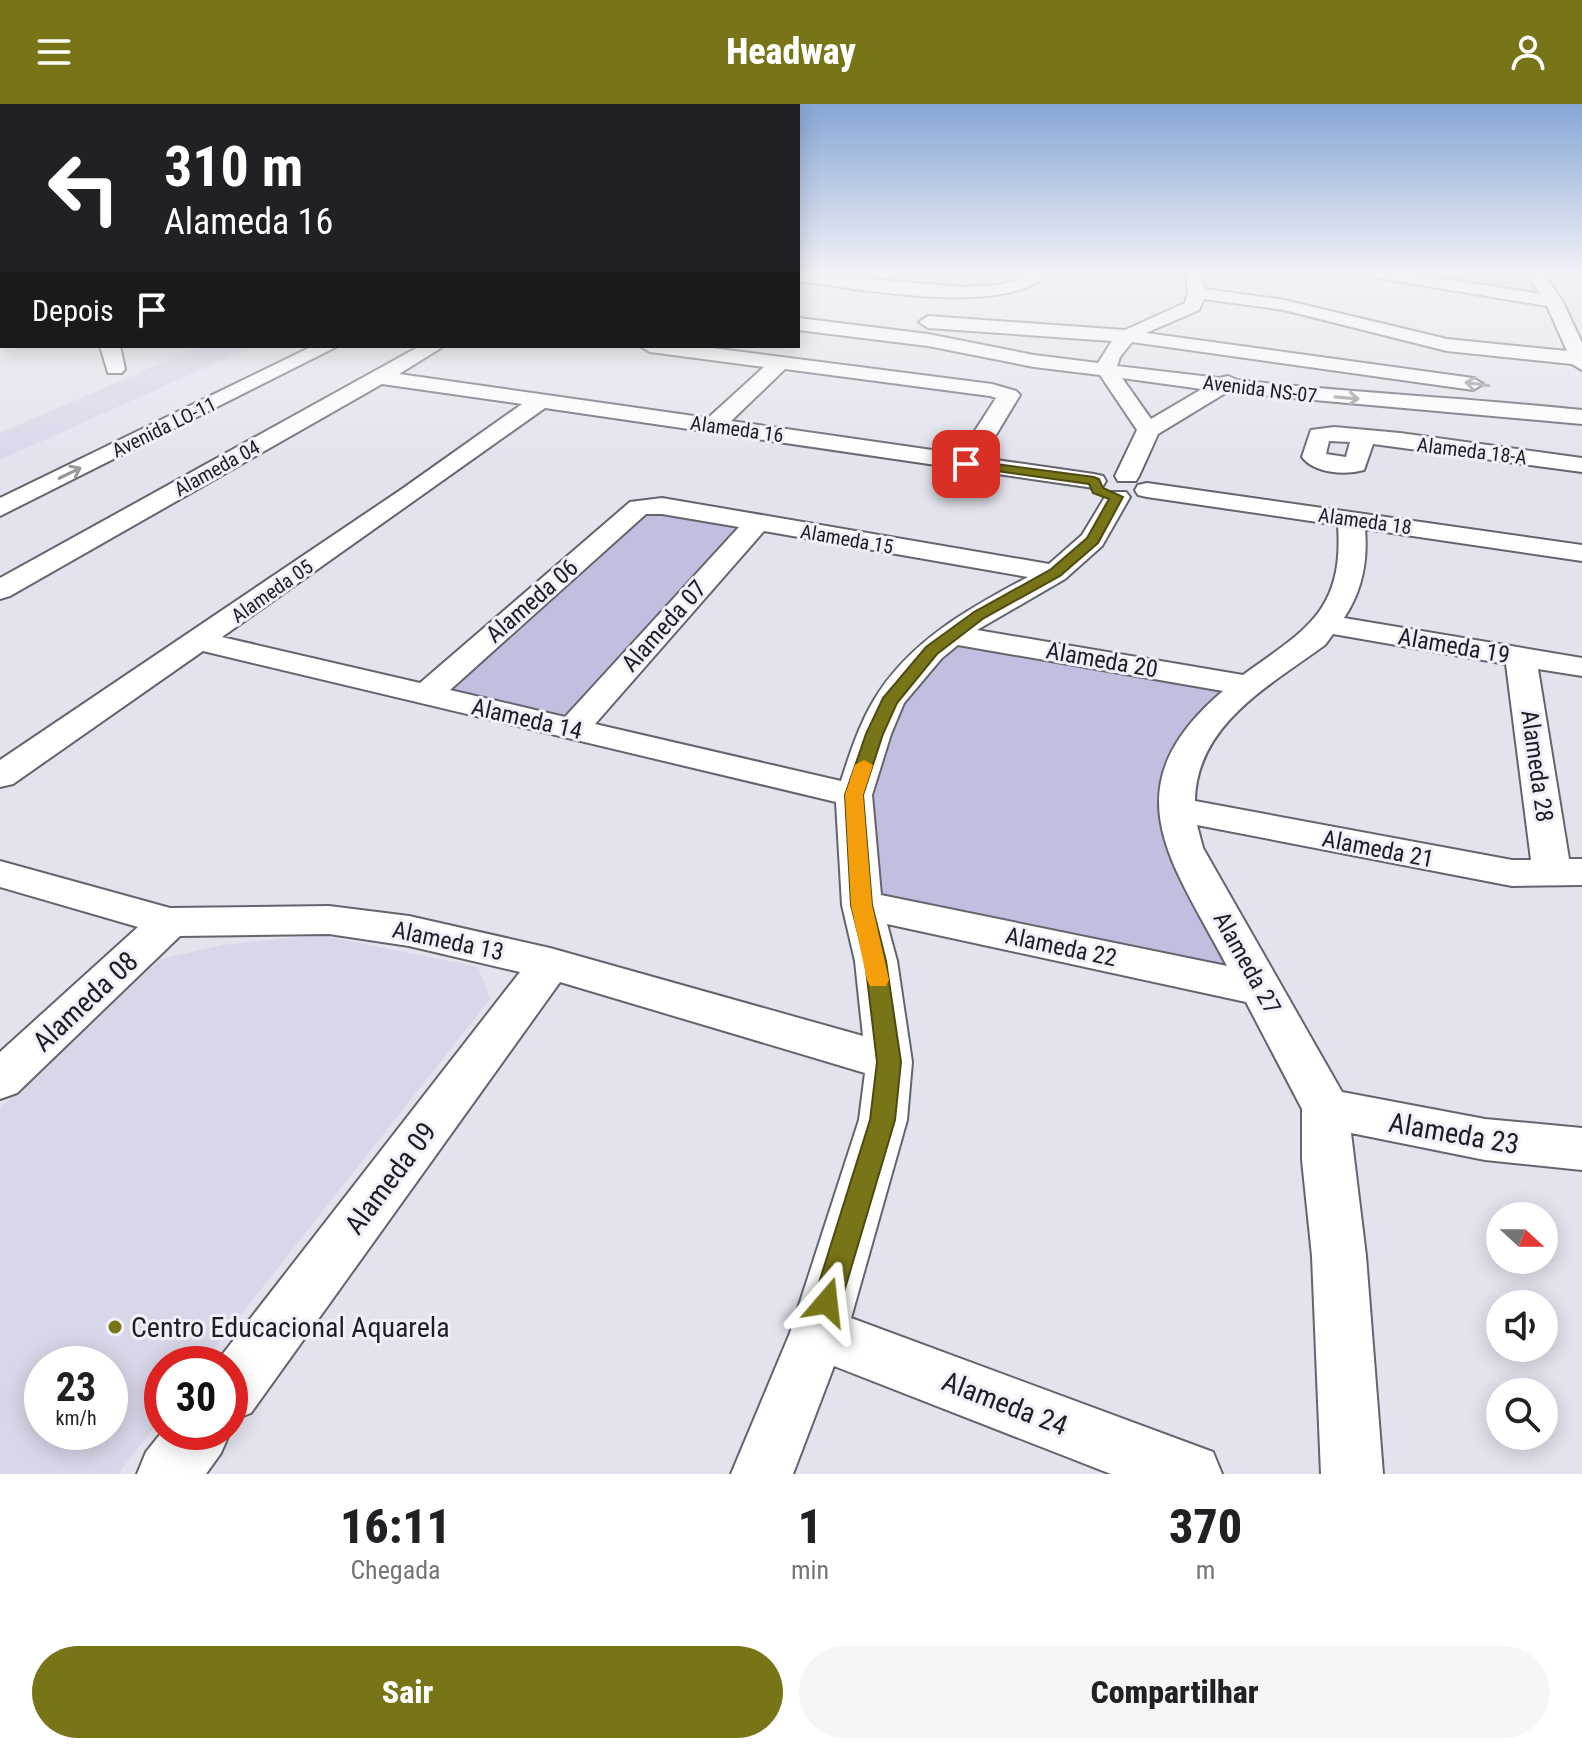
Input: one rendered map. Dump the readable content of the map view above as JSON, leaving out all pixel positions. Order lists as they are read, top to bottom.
{
  "streets": {
    "street": [
      "Avenida NS-07",
      "Avenida LO-11",
      "Alameda 16",
      "Alameda 18-A",
      "Alameda 04",
      "Alameda 18",
      "Alameda 15",
      "Alameda 05",
      "Alameda 06",
      "Alameda 07",
      "Alameda 19",
      "Alameda 20",
      "Alameda 14",
      "Alameda 28",
      "Alameda 21",
      "Alameda 13",
      "Alameda 22",
      "Alameda 27",
      "Alameda 08",
      "Alameda 23",
      "Alameda 09",
      "Alameda 24"
    ]
  },
  "crossings": [
    ["Alameda 16", "Alameda 04"],
    ["Alameda 16", "Alameda 18"],
    ["Alameda 16", "Alameda 05"],
    ["Alameda 18", "Alameda 27"],
    ["Alameda 15", "Alameda 06"],
    ["Alameda 15", "Alameda 07"],
    ["Alameda 05", "Alameda 14"],
    ["Alameda 06", "Alameda 14"],
    ["Alameda 07", "Alameda 14"],
    ["Alameda 19", "Alameda 28"],
    ["Alameda 19", "Alameda 27"],
    ["Alameda 20", "Alameda 27"],
    ["Alameda 28", "Alameda 21"],
    ["Alameda 21", "Alameda 27"],
    ["Alameda 13", "Alameda 08"],
    ["Alameda 13", "Alameda 09"],
    ["Alameda 22", "Alameda 27"],
    ["Alameda 27", "Alameda 23"]
  ],
  "places": ["Centro Educacional Aquarela"],
  "north": "right",
  "page": {
    "header": "Headway",
    "turn": ["310 m", "Alameda 16"],
    "then": "Depois",
    "speed": "23 km/h",
    "limit": "30",
    "eta": [
      "16:11",
      "Chegada",
      "1",
      "min",
      "370",
      "m"
    ],
    "buttons": ["Sair", "Compartilhar"]
  }
}
